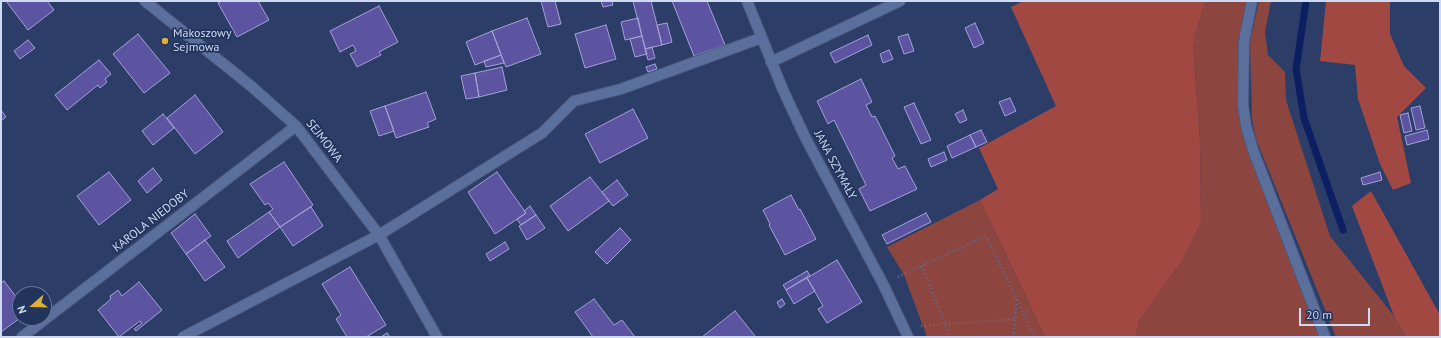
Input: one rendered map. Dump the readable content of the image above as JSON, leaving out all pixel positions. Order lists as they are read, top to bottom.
{
  "streets": {
    "street": ["SEJMOWA", "JANA SZYMAŁY", "KAROLA NIEDOBY"]
  },
  "crossings": [
    ["SEJMOWA", "KAROLA NIEDOBY"]
  ],
  "places": ["Makoszowy Sejmowa"],
  "scale_bar": "20 m",
  "north": "left"
}
